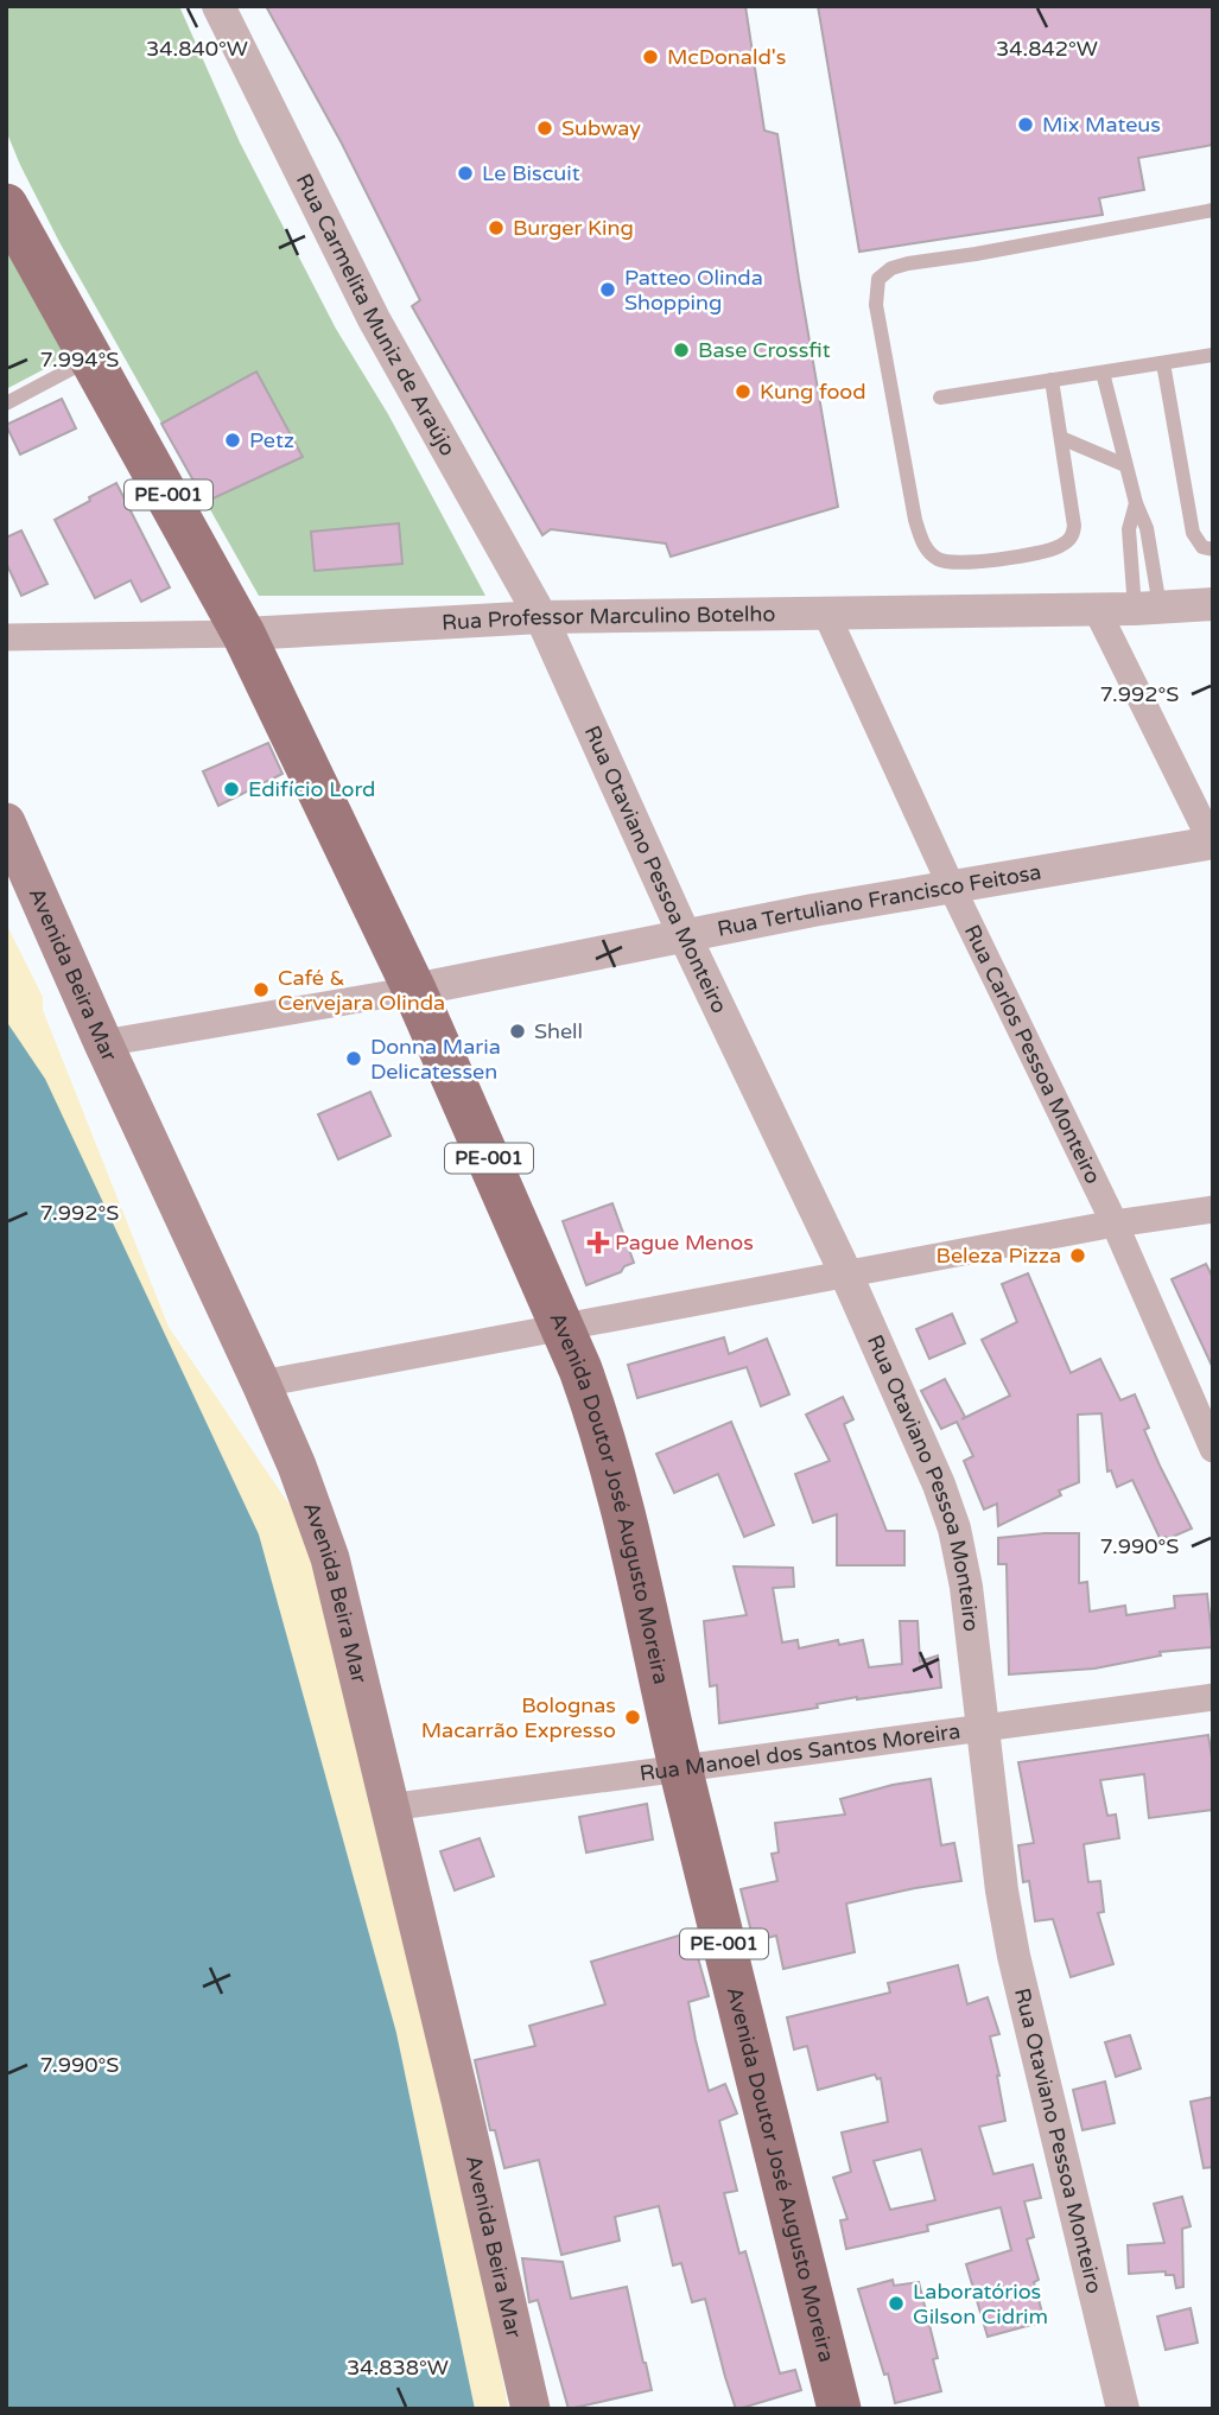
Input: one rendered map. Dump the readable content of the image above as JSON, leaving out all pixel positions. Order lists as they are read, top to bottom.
{
  "streets": {
    "main road": ["PE-001", "Avenida Beira Mar", "Avenida Doutor José Augusto Moreira"],
    "street": [
      "Rua Carmelita Muniz de Araújo",
      "Rua Professor Marculino Botelho",
      "Rua Otaviano Pessoa Monteiro",
      "Rua Tertuliano Francisco Feitosa",
      "Rua Carlos Pessoa Monteiro",
      "Rua Manoel dos Santos Moreira"
    ]
  },
  "crossings": [
    ["Rua Carmelita Muniz de Araújo", "Rua Professor Marculino Botelho"],
    ["Rua Carmelita Muniz de Araújo", "Rua Otaviano Pessoa Monteiro"],
    ["PE-001", "Rua Professor Marculino Botelho"],
    ["PE-001", "Avenida Doutor José Augusto Moreira"],
    ["Rua Professor Marculino Botelho", "Rua Otaviano Pessoa Monteiro"],
    ["Rua Professor Marculino Botelho", "Rua Carlos Pessoa Monteiro"],
    ["Rua Professor Marculino Botelho", "Avenida Doutor José Augusto Moreira"],
    ["Rua Otaviano Pessoa Monteiro", "Rua Tertuliano Francisco Feitosa"],
    ["Rua Otaviano Pessoa Monteiro", "Rua Manoel dos Santos Moreira"],
    ["Rua Tertuliano Francisco Feitosa", "Avenida Beira Mar"],
    ["Rua Tertuliano Francisco Feitosa", "Rua Carlos Pessoa Monteiro"],
    ["Rua Tertuliano Francisco Feitosa", "Avenida Doutor José Augusto Moreira"],
    ["Avenida Beira Mar", "Rua Manoel dos Santos Moreira"],
    ["Avenida Doutor José Augusto Moreira", "Rua Manoel dos Santos Moreira"]
  ],
  "places": {
    "other": [
      "McDonald's",
      "Mix Mateus",
      "Subway",
      "Le Biscuit",
      "Burger King",
      "Patteo Olinda Shopping",
      "Base Crossfit",
      "Kung food",
      "Petz",
      "Edifício Lord",
      "Café & Cervejara Olinda",
      "Shell",
      "Donna Maria Delicatessen",
      "Beleza Pizza",
      "Bolognas Macarrão Expresso",
      "Laboratórios Gilson Cidrim"
    ],
    "health": ["Pague Menos"]
  },
  "coordinates": [
    "34.840°W",
    "34.842°W",
    "7.994°S",
    "7.992°S",
    "7.990°S",
    "34.838°W"
  ]
}
